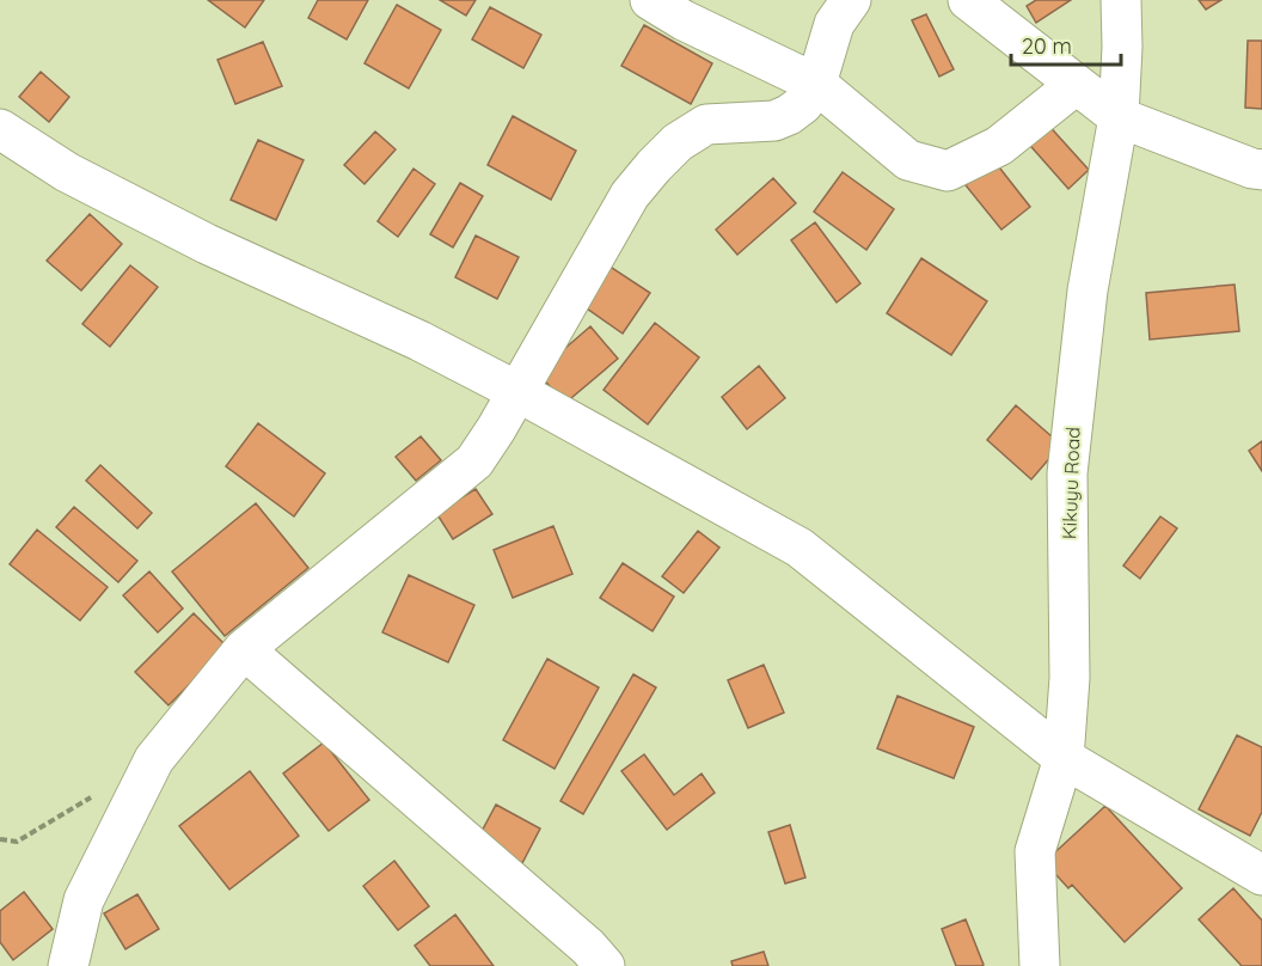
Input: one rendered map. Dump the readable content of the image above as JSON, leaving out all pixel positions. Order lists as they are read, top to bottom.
{
  "streets": {
    "street": ["Kikuyu Road"]
  },
  "scale_bar": "20 m"
}
